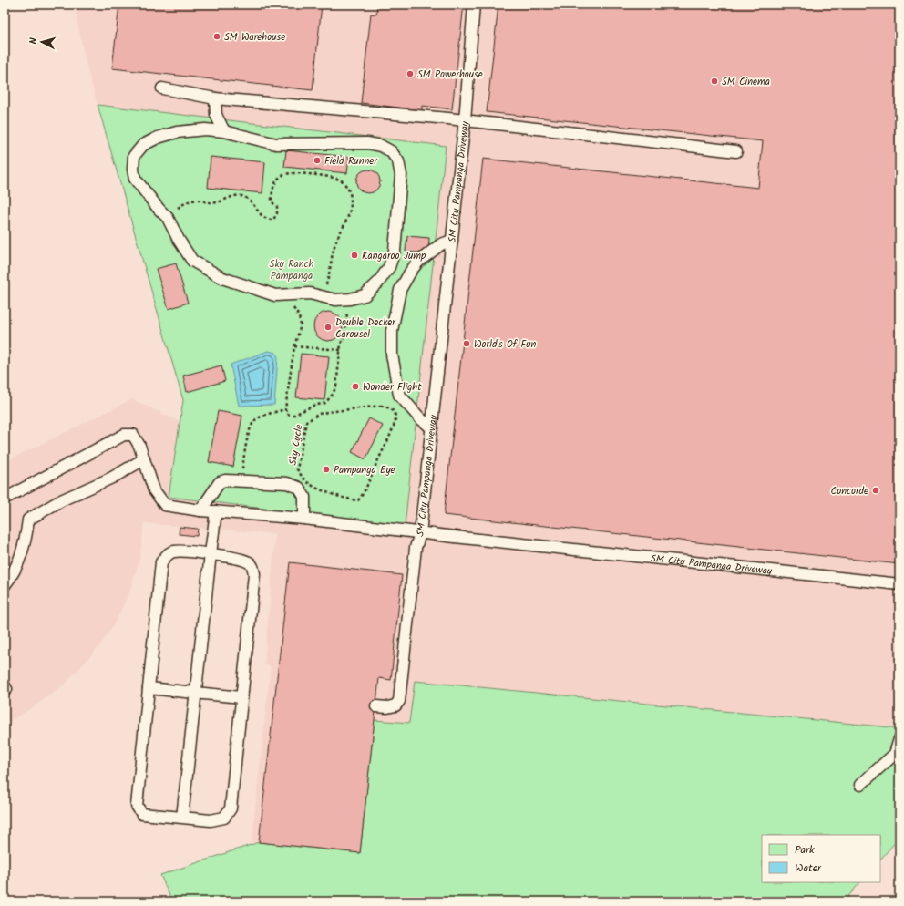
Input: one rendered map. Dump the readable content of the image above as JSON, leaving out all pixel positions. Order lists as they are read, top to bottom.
{
  "streets": {
    "lane": ["SM City Pampanga Driveway"],
    "path": ["Sky Cycle"]
  },
  "parks": ["Sky Ranch Pampanga"],
  "places": [
    "SM Warehouse",
    "SM Powerhouse",
    "SM Cinema",
    "Field Runner",
    "Kangaroo Jump",
    "Double Decker Carousel",
    "World's Of Fun",
    "Wonder Flight",
    "Pampanga Eye",
    "Concorde"
  ],
  "legend": ["Park", "Water"],
  "north": "left"
}
